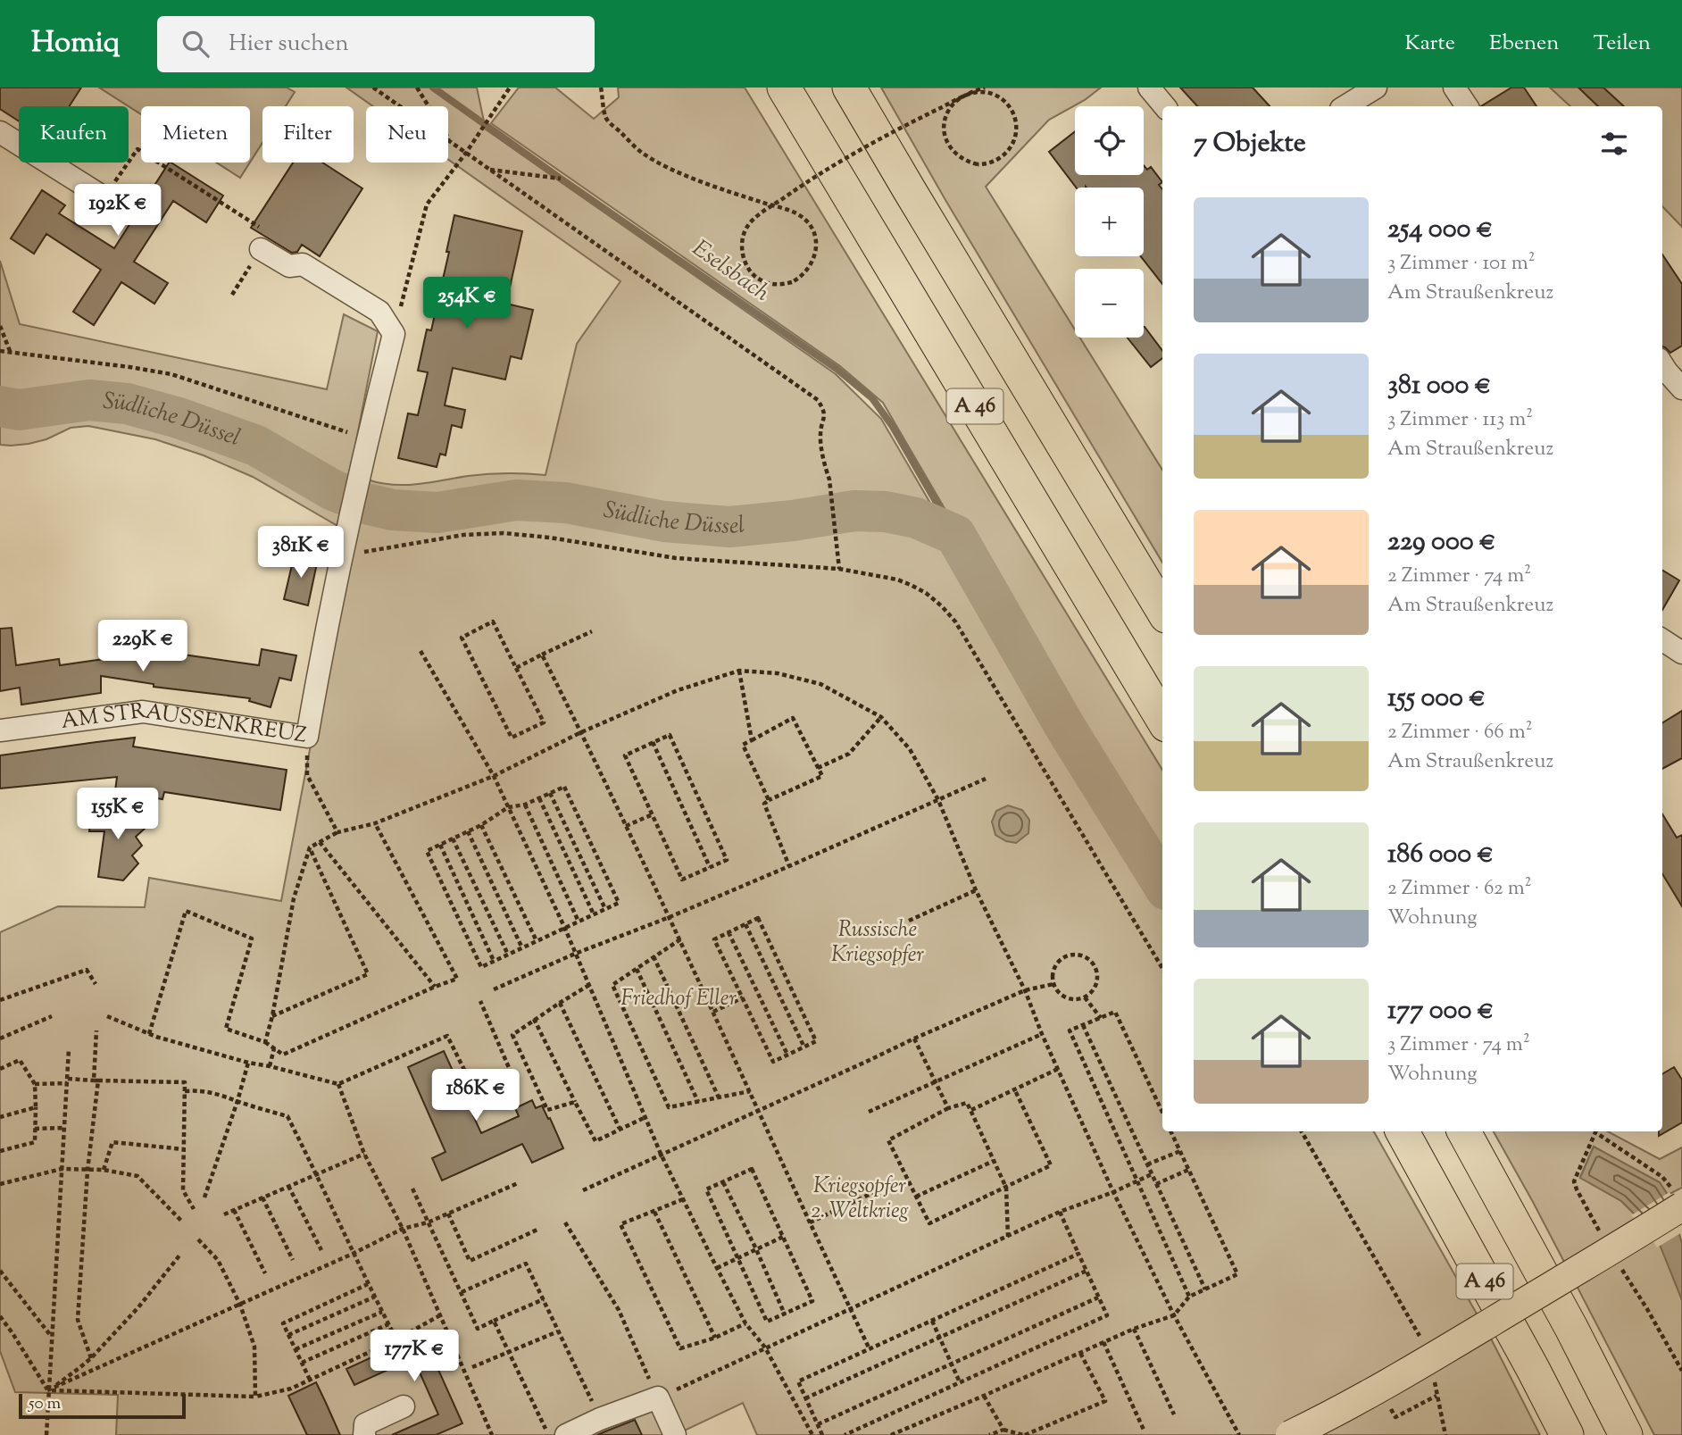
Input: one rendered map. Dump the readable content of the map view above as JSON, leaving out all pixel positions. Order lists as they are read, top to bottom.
{
  "streets": {
    "highway": ["A 46"],
    "street": ["AM STRAUSSENKREUZ"]
  },
  "water": ["Eselsbach", "Südliche Düssel"],
  "parks": ["Russische Kriegsopfer", "Friedhof Eller", "Kriegsopfer 2. Weltkrieg"],
  "scale_bar": "50 m",
  "page": {
    "header": "Homiq",
    "search": "Hier suchen",
    "nav": ["Karte", "Ebenen", "Teilen"],
    "map_buttons": ["+", "−"],
    "chip": [
      "Kaufen",
      "Mieten",
      "Filter",
      "Neu"
    ],
    "heading": "7 Objekte",
    "list": [
      {
        "name": "254 000 €",
        "note": "3 Zimmer · 101 m² · Am Straußenkreuz"
      },
      {
        "name": "381 000 €",
        "note": "3 Zimmer · 113 m² · Am Straußenkreuz"
      },
      {
        "name": "229 000 €",
        "note": "2 Zimmer · 74 m² · Am Straußenkreuz"
      },
      {
        "name": "155 000 €",
        "note": "2 Zimmer · 66 m² · Am Straußenkreuz"
      },
      {
        "name": "186 000 €",
        "note": "2 Zimmer · 62 m² · Wohnung"
      },
      {
        "name": "177 000 €",
        "note": "3 Zimmer · 74 m² · Wohnung"
      }
    ],
    "price": [
      "192K €",
      "254K €",
      "381K €",
      "229K €",
      "155K €",
      "186K €",
      "177K €"
    ],
    "scale": "50 m"
  }
}
